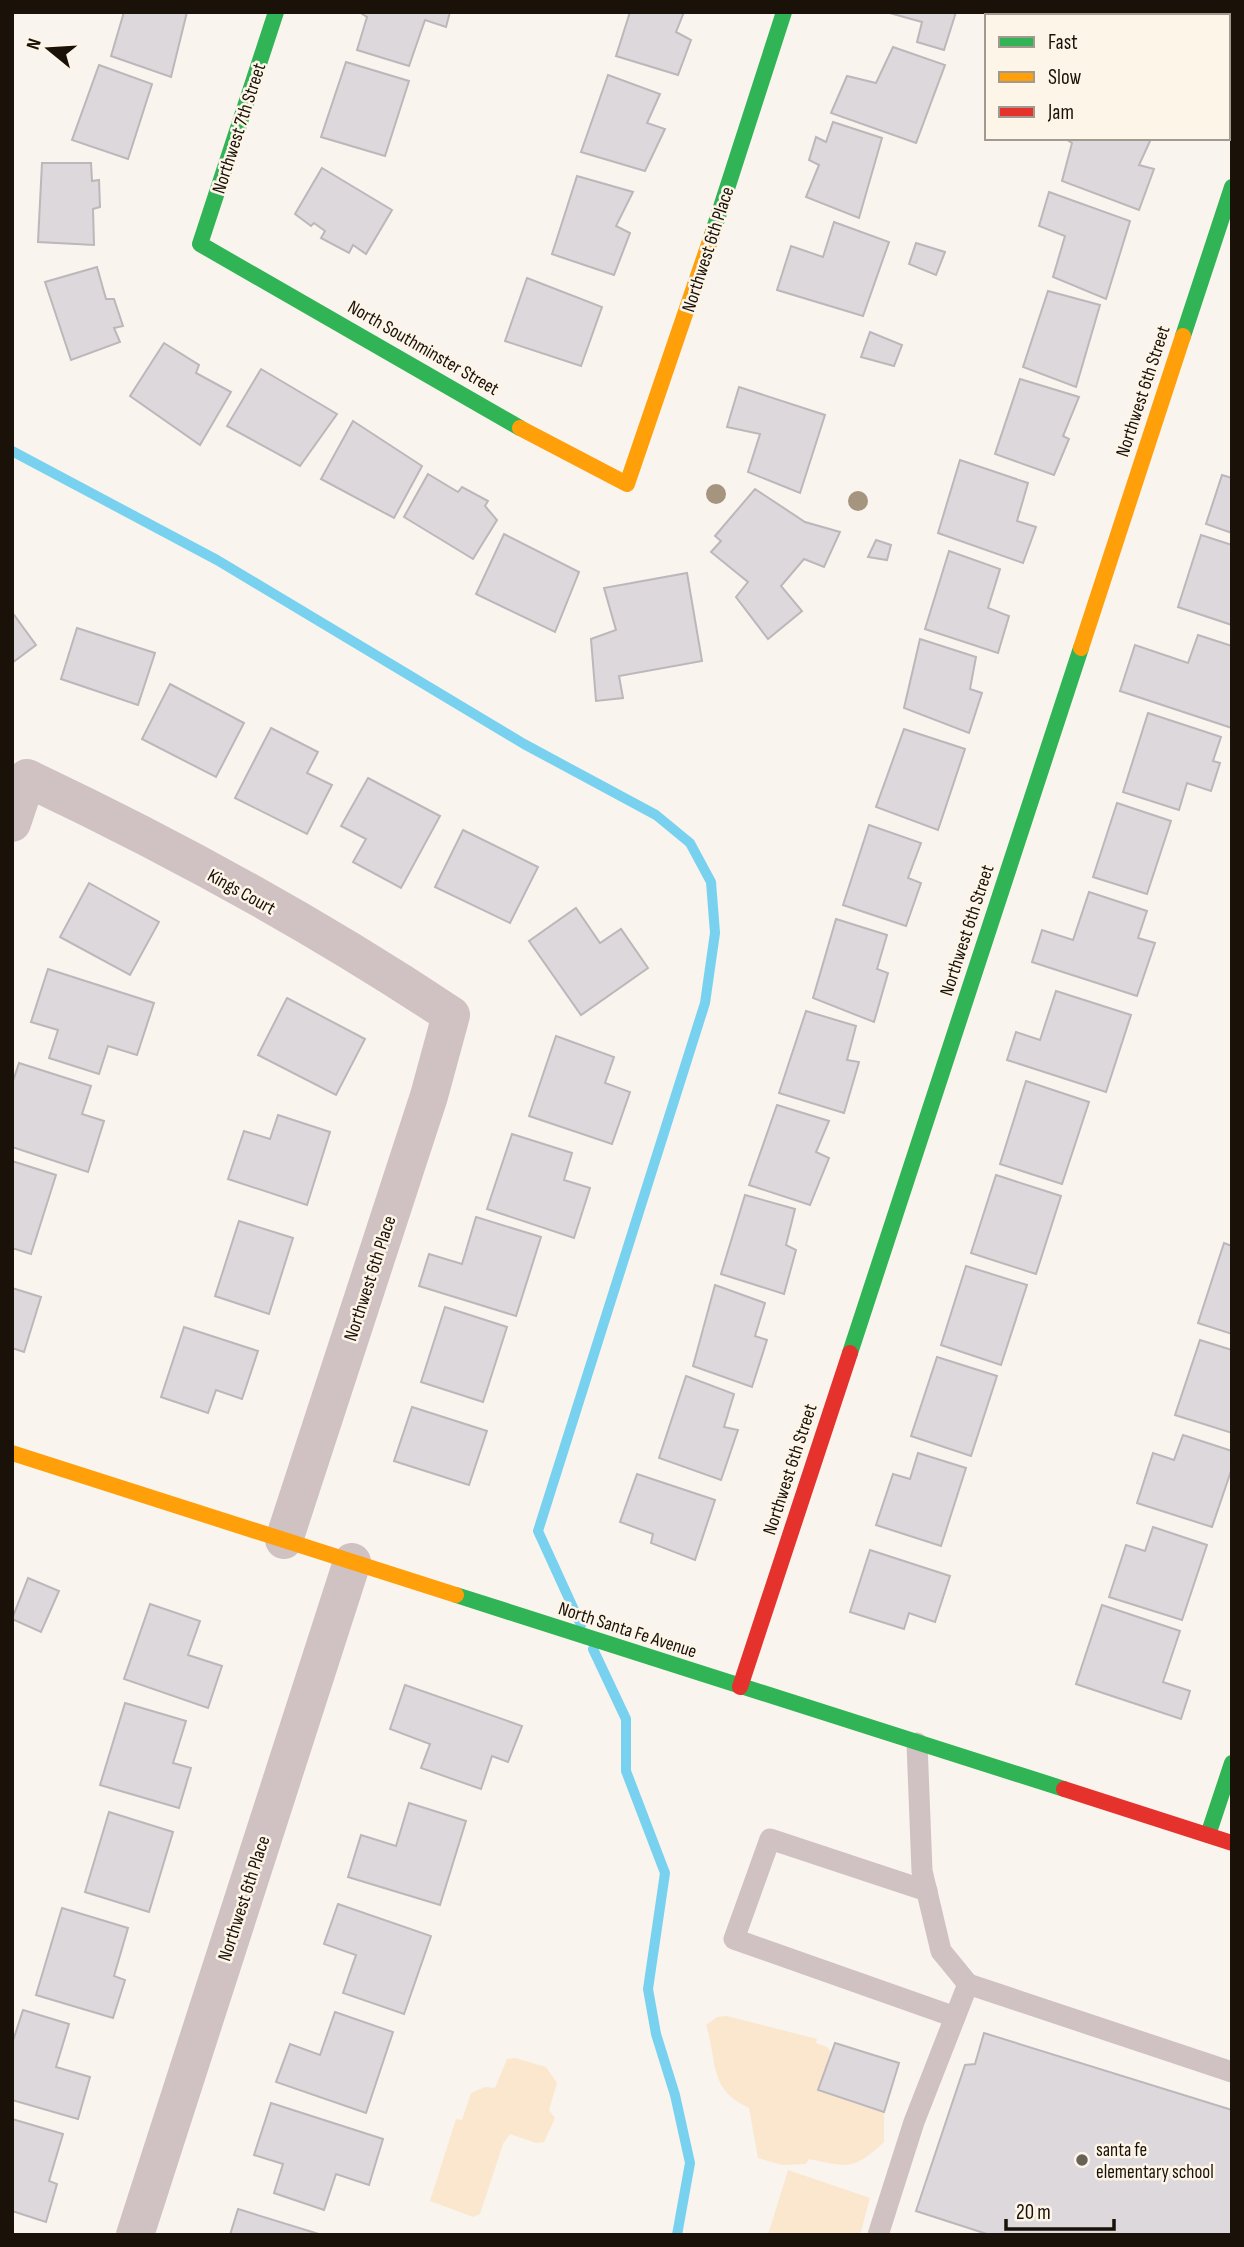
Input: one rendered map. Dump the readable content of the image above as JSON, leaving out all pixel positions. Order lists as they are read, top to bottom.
{
  "streets": {
    "street": [
      "Northwest 7th Street",
      "Northwest 6th Place",
      "North Southminster Street",
      "Northwest 6th Street",
      "Kings Court",
      "North Santa Fe Avenue"
    ]
  },
  "crossings": [
    ["Northwest 7th Street", "North Southminster Street"],
    ["Northwest 6th Place", "North Southminster Street"],
    ["Northwest 6th Place", "Kings Court"],
    ["Northwest 6th Place", "North Santa Fe Avenue"],
    ["Northwest 6th Street", "North Santa Fe Avenue"]
  ],
  "places": ["santa fe elementary school"],
  "legend": ["Fast", "Slow", "Jam"],
  "scale_bar": "20 m",
  "north": "left"
}
